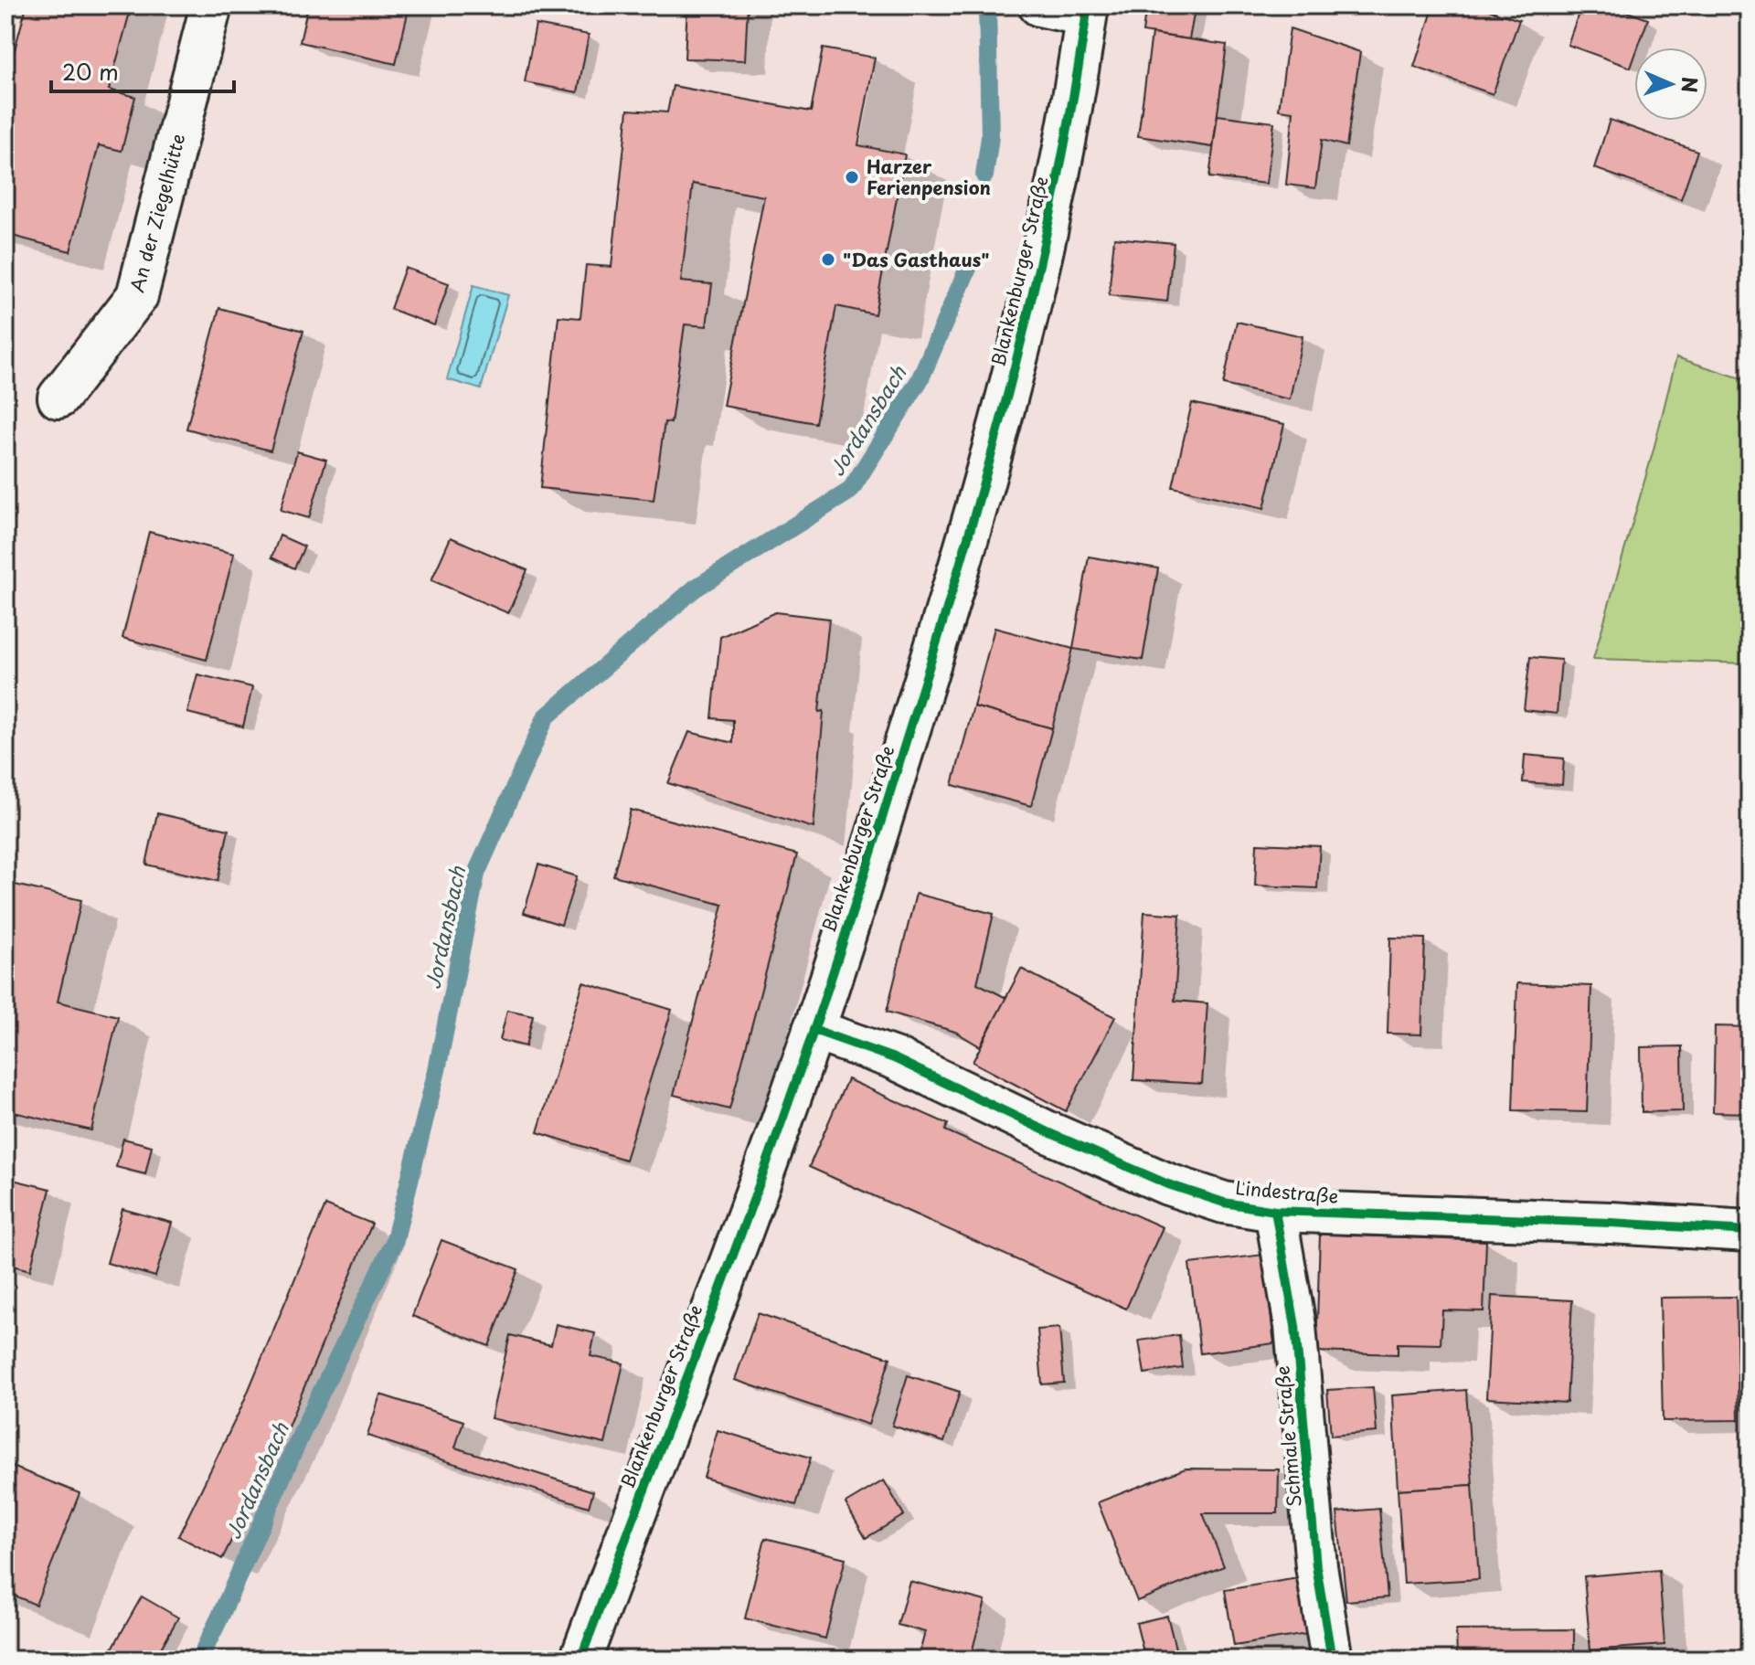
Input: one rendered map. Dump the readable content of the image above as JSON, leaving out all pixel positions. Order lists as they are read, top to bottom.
{
  "streets": {
    "street": [
      "An der Ziegelhütte",
      "Blankenburger Straße",
      "Lindestraße",
      "Schmale Straße"
    ]
  },
  "crossings": [
    ["Blankenburger Straße", "Lindestraße"],
    ["Lindestraße", "Schmale Straße"]
  ],
  "water": ["Jordansbach"],
  "places": ["Harzer Ferienpension", "\"Das Gasthaus\""],
  "scale_bar": "20 m",
  "north": "right"
}
